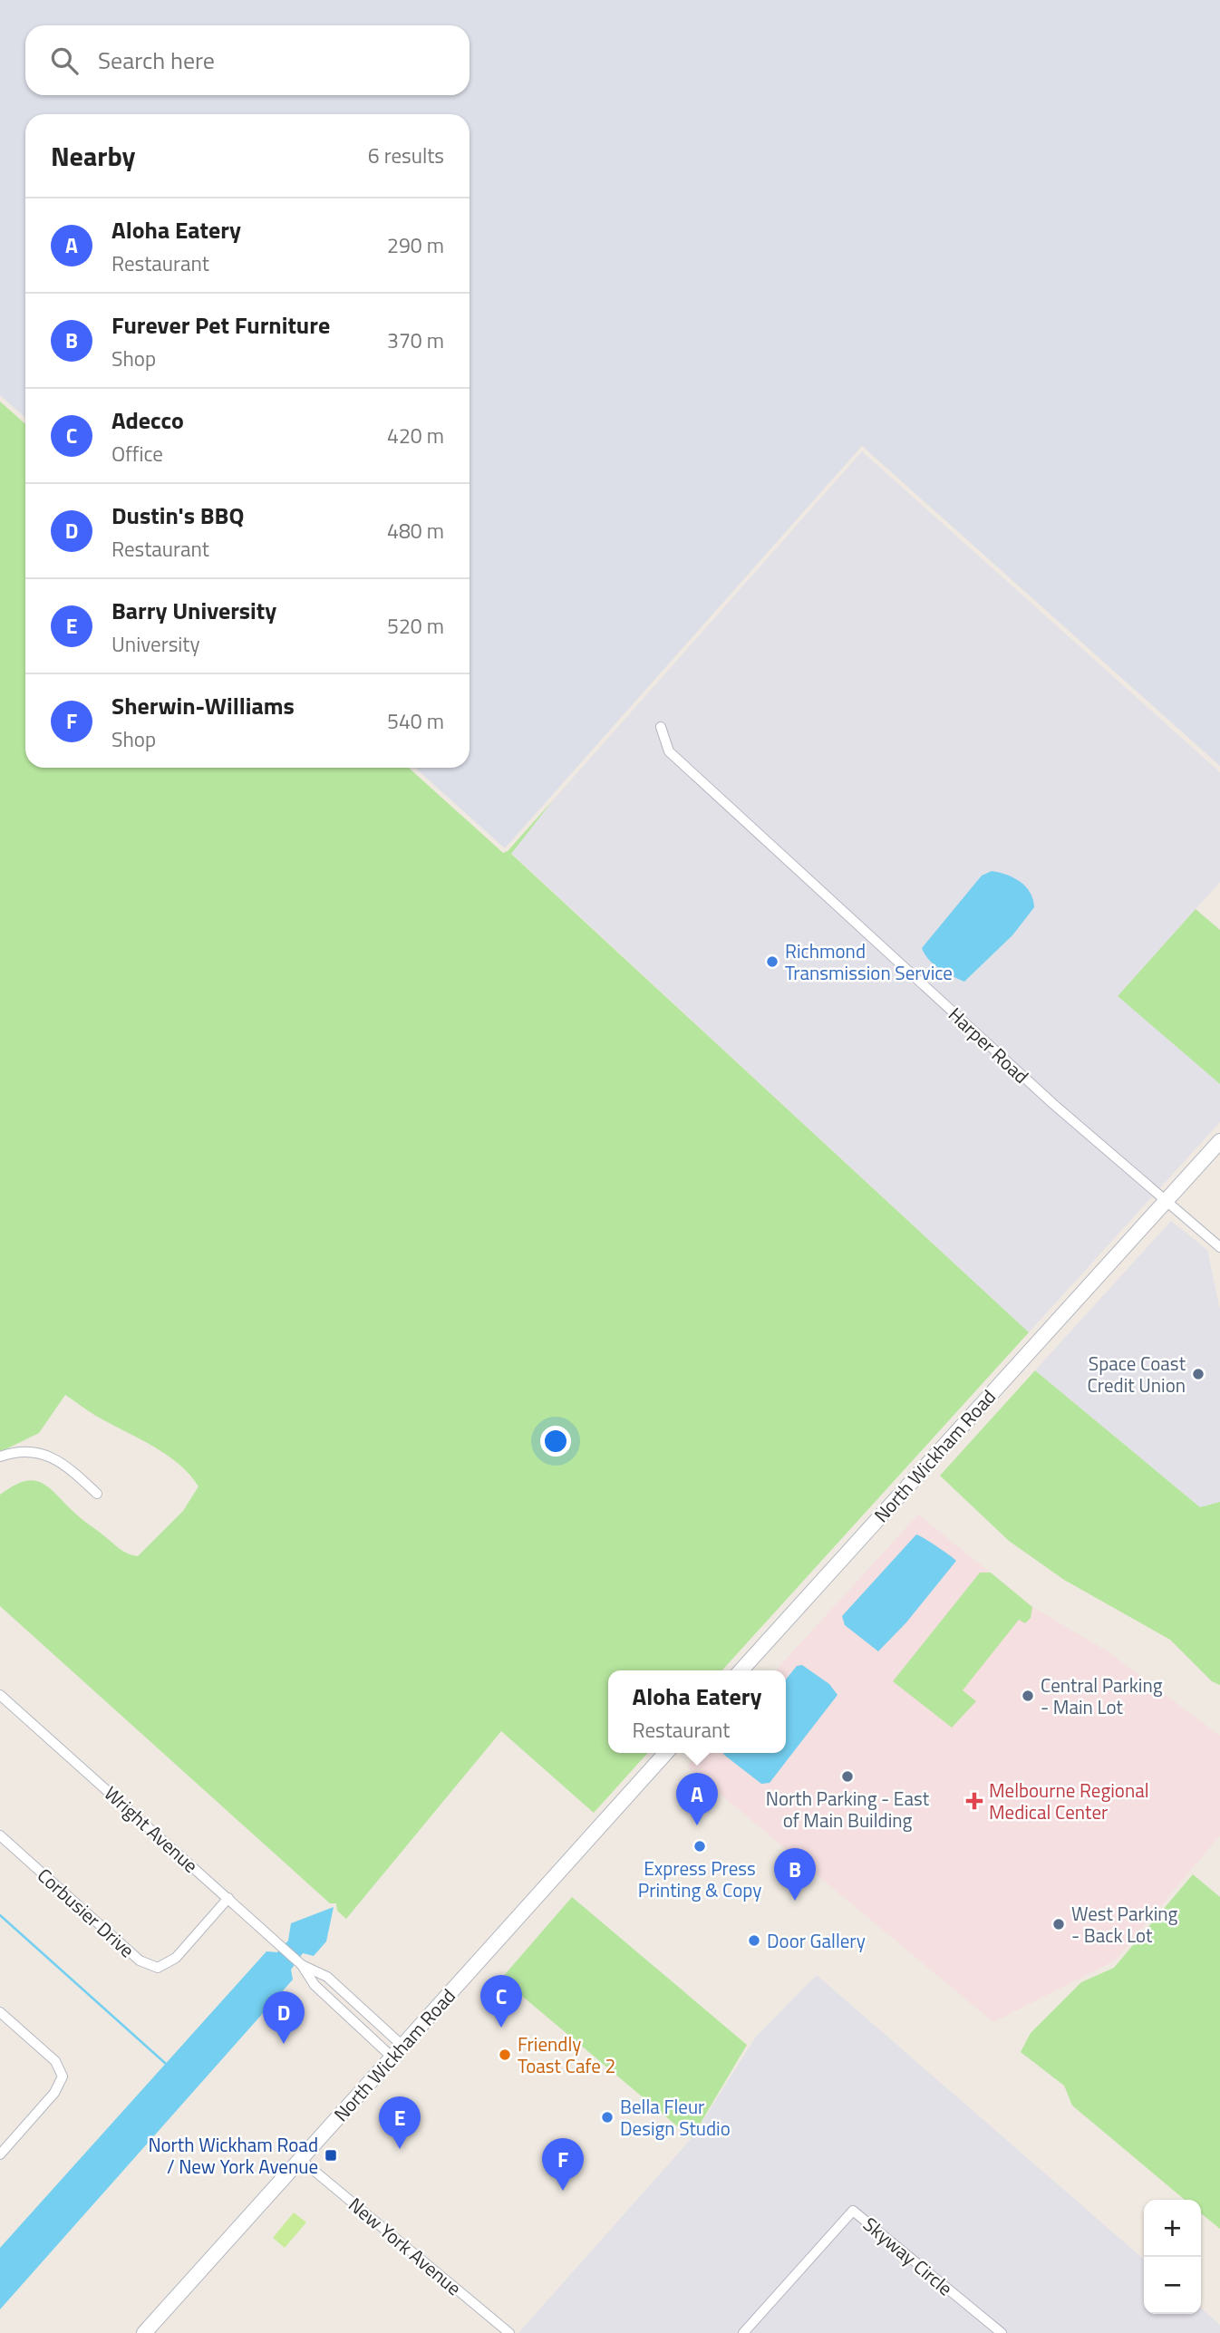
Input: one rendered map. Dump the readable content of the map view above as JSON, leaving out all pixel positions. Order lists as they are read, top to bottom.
{
  "streets": {
    "main road": ["North Wickham Road"],
    "street": [
      "Harper Road",
      "Wright Avenue",
      "Corbusier Drive",
      "New York Avenue",
      "Skyway Circle"
    ]
  },
  "crossings": [
    ["Harper Road", "North Wickham Road"],
    ["North Wickham Road", "Wright Avenue"],
    ["North Wickham Road", "New York Avenue"],
    ["Wright Avenue", "Corbusier Drive"]
  ],
  "places": {
    "other": [
      "Richmond Transmission Service",
      "Space Coast Credit Union",
      "Central Parking - Main Lot",
      "North Parking - East of Main Building",
      "Express Press Printing & Copy",
      "West Parking - Back Lot",
      "Door Gallery",
      "Friendly Toast Cafe 2",
      "Bella Fleur Design Studio"
    ],
    "health": ["Melbourne Regional Medical Center"],
    "transit": ["North Wickham Road / New York Avenue"]
  },
  "page": {
    "search": "Search here",
    "heading": ["Nearby", "6 results"],
    "list": [
      {
        "mark": "A",
        "name": "Aloha Eatery",
        "note": "Restaurant",
        "value": "290 m"
      },
      {
        "mark": "B",
        "name": "Furever Pet Furniture",
        "note": "Shop",
        "value": "370 m"
      },
      {
        "mark": "C",
        "name": "Adecco",
        "note": "Office",
        "value": "420 m"
      },
      {
        "mark": "D",
        "name": "Dustin's BBQ",
        "note": "Restaurant",
        "value": "480 m"
      },
      {
        "mark": "E",
        "name": "Barry University",
        "note": "University",
        "value": "520 m"
      },
      {
        "mark": "F",
        "name": "Sherwin-Williams",
        "note": "Shop",
        "value": "540 m"
      }
    ],
    "popup": ["Aloha Eatery", "Restaurant"],
    "pins": [
      "A",
      "B",
      "C",
      "D",
      "E",
      "F"
    ],
    "map_buttons": ["+", "−"]
  }
}
